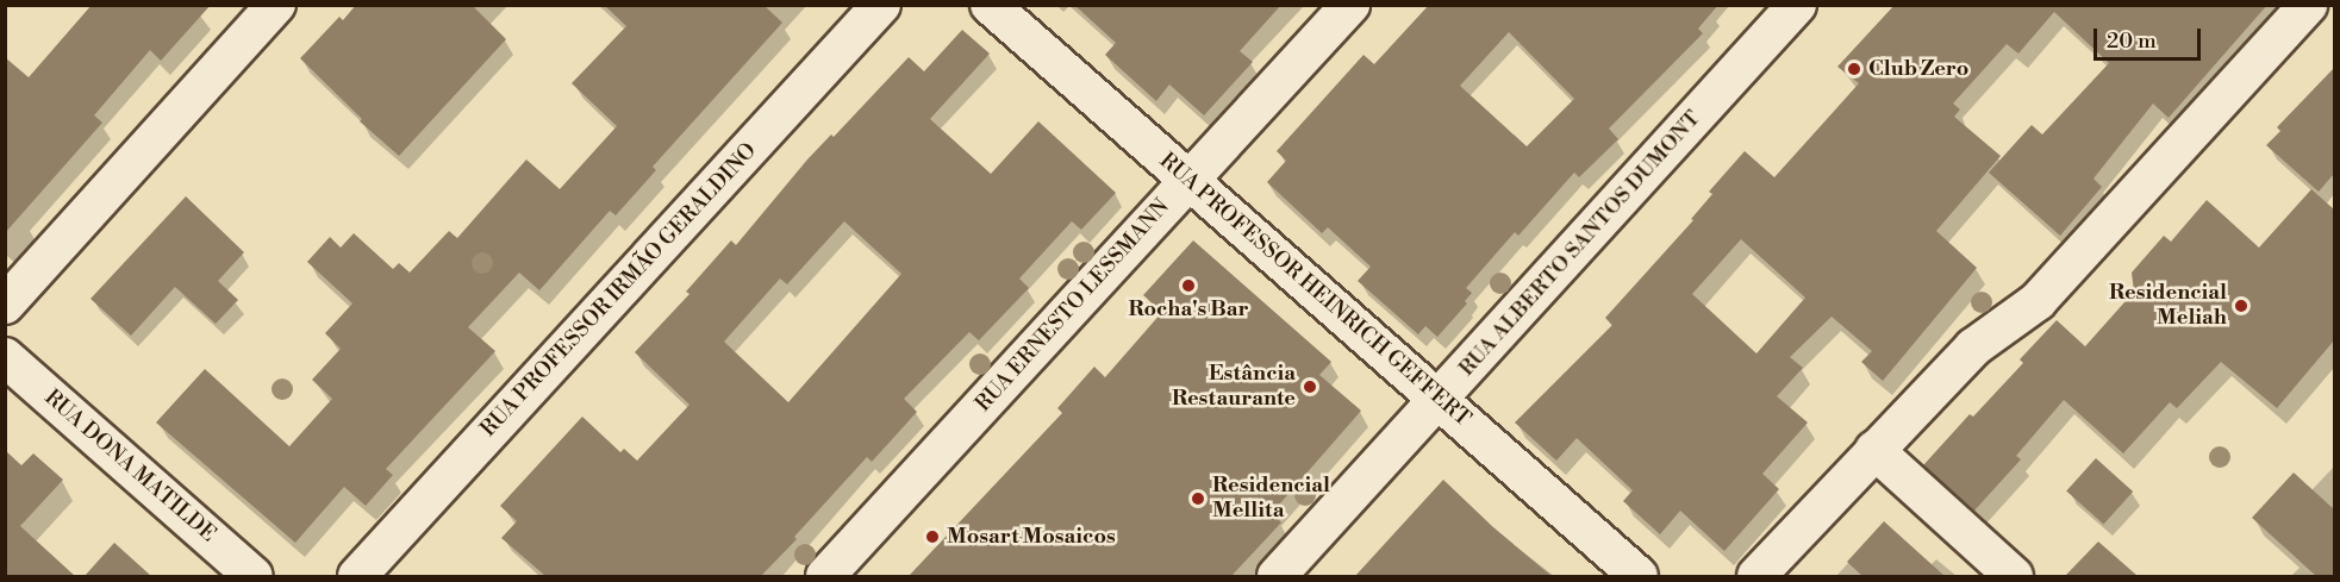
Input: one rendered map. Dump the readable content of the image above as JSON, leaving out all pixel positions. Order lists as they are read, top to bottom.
{
  "streets": {
    "street": [
      "RUA ALBERTO SANTOS DUMONT",
      "RUA PROFESSOR IRMÃO GERALDINO",
      "RUA PROFESSOR HEINRICH GEFFERT",
      "RUA ERNESTO LESSMANN",
      "RUA DONA MATILDE"
    ]
  },
  "crossings": [
    ["RUA ALBERTO SANTOS DUMONT", "RUA PROFESSOR HEINRICH GEFFERT"],
    ["RUA PROFESSOR HEINRICH GEFFERT", "RUA ERNESTO LESSMANN"]
  ],
  "places": [
    "Club Zero",
    "Rocha's Bar",
    "Residencial Meliah",
    "Estância Restaurante",
    "Residencial Mellita",
    "Mosart Mosaicos"
  ],
  "scale_bar": "20 m"
}
